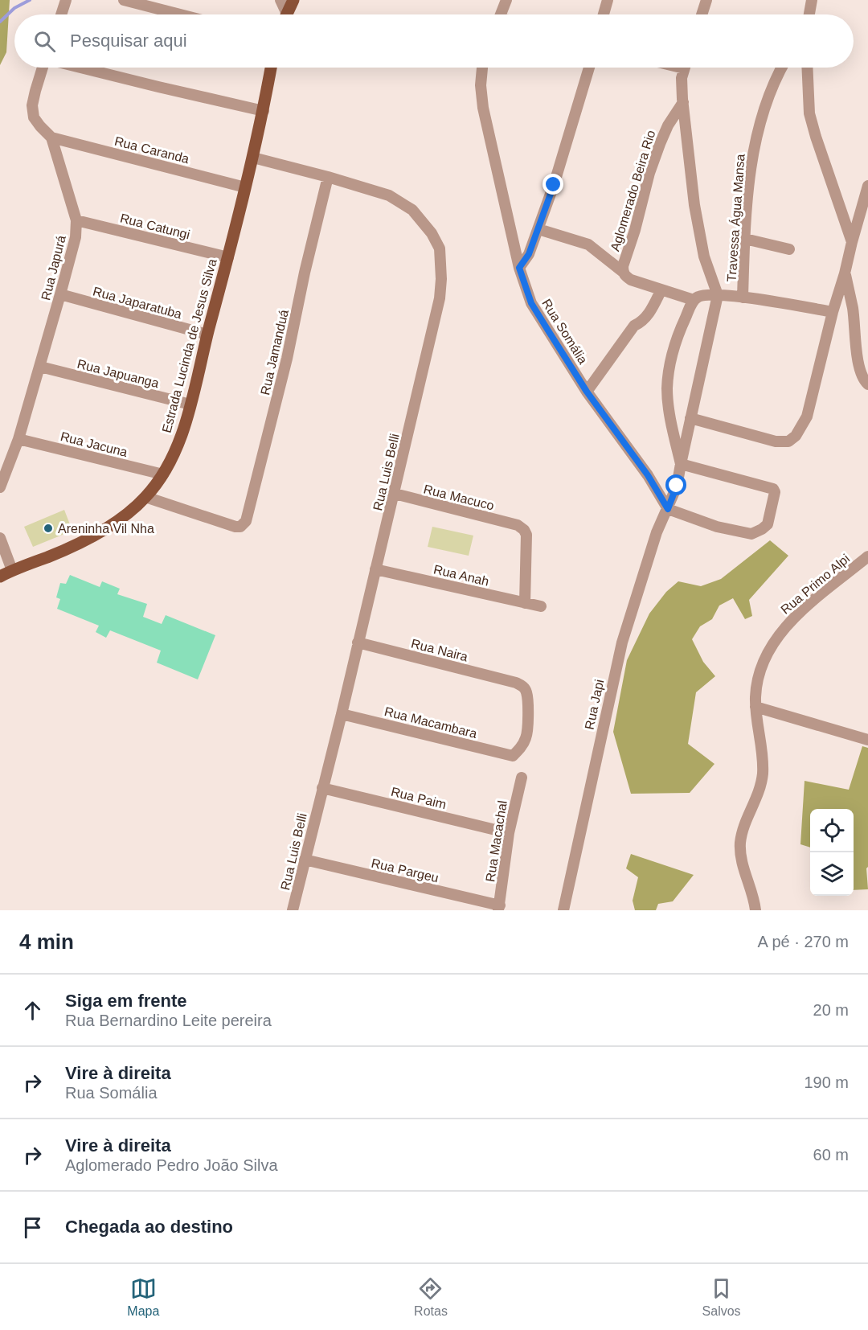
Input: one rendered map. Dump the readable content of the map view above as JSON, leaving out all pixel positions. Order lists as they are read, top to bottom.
{
  "streets": {
    "main road": ["Estrada Lucinda de Jesus Silva"],
    "street": [
      "Rua Caranda",
      "Aglomerado Beira Rio",
      "Travessa Água Mansa",
      "Rua Catungi",
      "Rua Japurá",
      "Rua Japaratuba",
      "Rua Somália",
      "Rua Jamanduá",
      "Rua Japuanga",
      "Rua Jacuna",
      "Rua Luis Belli",
      "Rua Macuco",
      "Rua Anah",
      "Rua Primo Alpi",
      "Rua Naira",
      "Rua Japi",
      "Rua Macambara",
      "Rua Paim",
      "Rua Macachal",
      "Rua Pargeu"
    ]
  },
  "crossings": [
    ["Rua Caranda", "Rua Japurá"],
    ["Rua Caranda", "Estrada Lucinda de Jesus Silva"],
    ["Rua Catungi", "Rua Japurá"],
    ["Rua Catungi", "Estrada Lucinda de Jesus Silva"],
    ["Rua Japurá", "Rua Japaratuba"],
    ["Rua Japurá", "Rua Japuanga"],
    ["Rua Japurá", "Rua Jacuna"],
    ["Rua Japaratuba", "Estrada Lucinda de Jesus Silva"],
    ["Rua Somália", "Rua Japi"],
    ["Estrada Lucinda de Jesus Silva", "Rua Jamanduá"],
    ["Estrada Lucinda de Jesus Silva", "Rua Japuanga"],
    ["Estrada Lucinda de Jesus Silva", "Rua Jacuna"],
    ["Estrada Lucinda de Jesus Silva", "Rua Luis Belli"],
    ["Rua Jamanduá", "Rua Luis Belli"],
    ["Rua Luis Belli", "Rua Macuco"],
    ["Rua Luis Belli", "Rua Anah"],
    ["Rua Luis Belli", "Rua Naira"],
    ["Rua Luis Belli", "Rua Macambara"],
    ["Rua Luis Belli", "Rua Paim"],
    ["Rua Luis Belli", "Rua Pargeu"],
    ["Rua Macuco", "Rua Anah"],
    ["Rua Naira", "Rua Macambara"],
    ["Rua Paim", "Rua Macachal"],
    ["Rua Macachal", "Rua Pargeu"]
  ],
  "places": ["Areninha Vil Nha"],
  "page": {
    "search": "Pesquisar aqui",
    "heading": ["4 min", "A pé · 270 m"],
    "list": [
      ["Siga em frente", "Rua Bernardino Leite pereira", "20 m"],
      ["Vire à direita", "Rua Somália", "190 m"],
      ["Vire à direita", "Aglomerado Pedro João Silva", "60 m"],
      "Chegada ao destino"
    ],
    "nav": ["Mapa", "Rotas", "Salvos"]
  }
}
